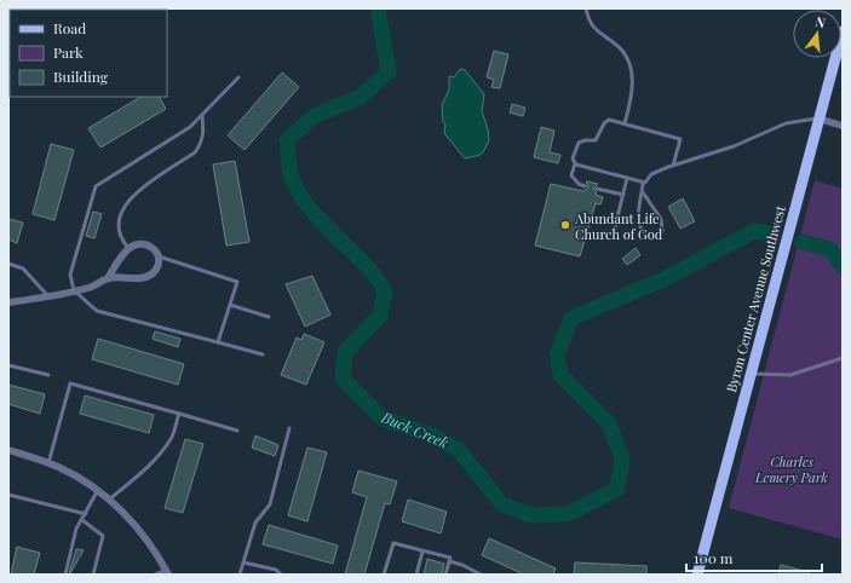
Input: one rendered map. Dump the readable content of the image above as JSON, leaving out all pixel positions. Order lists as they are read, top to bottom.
{
  "streets": {
    "main road": ["Byron Center Avenue Southwest"]
  },
  "water": ["Buck Creek"],
  "parks": ["Charles Lemery Park"],
  "places": ["Abundant Life Church of God"],
  "legend": ["Road", "Park", "Building"],
  "scale_bar": "100 m",
  "north": "top"
}
